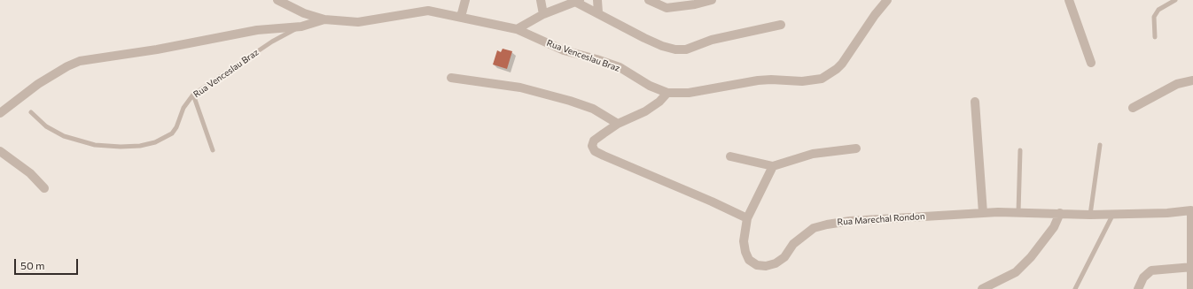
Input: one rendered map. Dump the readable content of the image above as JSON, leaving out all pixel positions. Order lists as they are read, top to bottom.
{
  "streets": {
    "street": ["Rua Venceslau Braz", "Rua Marechal Rondon"]
  },
  "scale_bar": "50 m"
}
